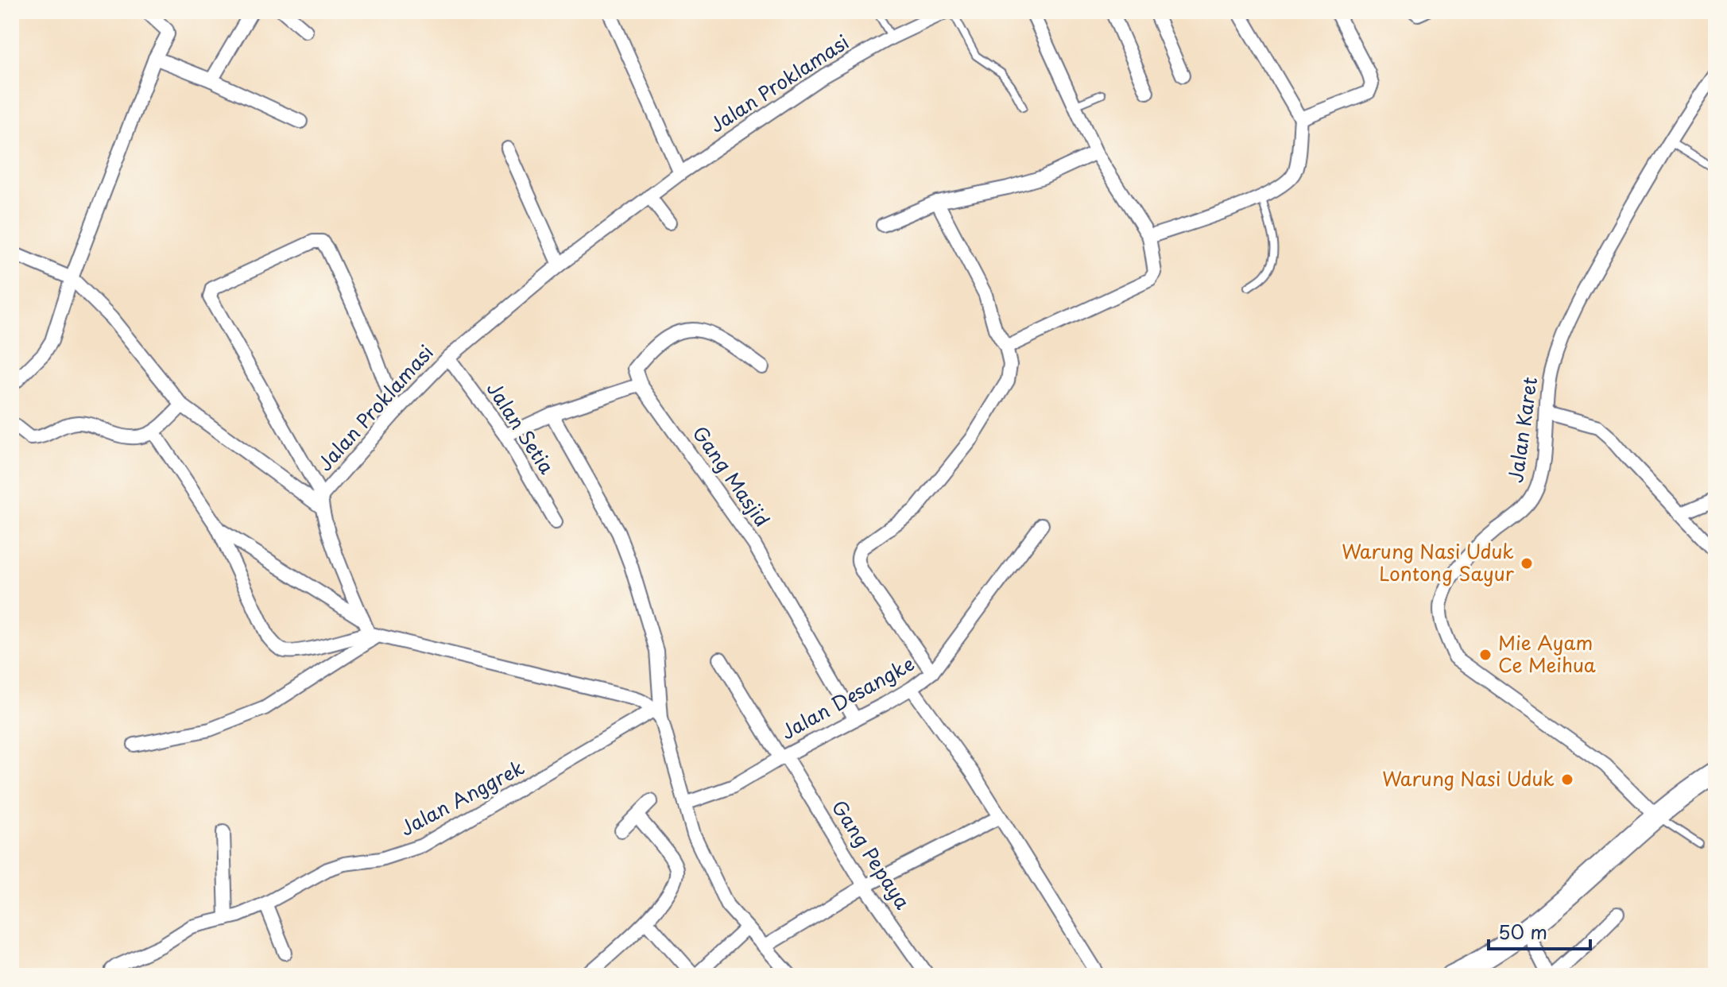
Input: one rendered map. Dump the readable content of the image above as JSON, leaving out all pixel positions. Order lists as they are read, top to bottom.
{
  "streets": {
    "street": [
      "Jalan Proklamasi",
      "Jalan Setia",
      "Jalan Karet",
      "Gang Masjid",
      "Jalan Desangke",
      "Jalan Anggrek",
      "Gang Pepaya"
    ]
  },
  "crossings": [
    ["Jalan Proklamasi", "Jalan Setia"],
    ["Gang Masjid", "Jalan Desangke"],
    ["Jalan Desangke", "Gang Pepaya"]
  ],
  "places": ["Warung Nasi Uduk Lontong Sayur", "Mie Ayam Ce Meihua", "Warung Nasi Uduk"],
  "scale_bar": "50 m"
}
